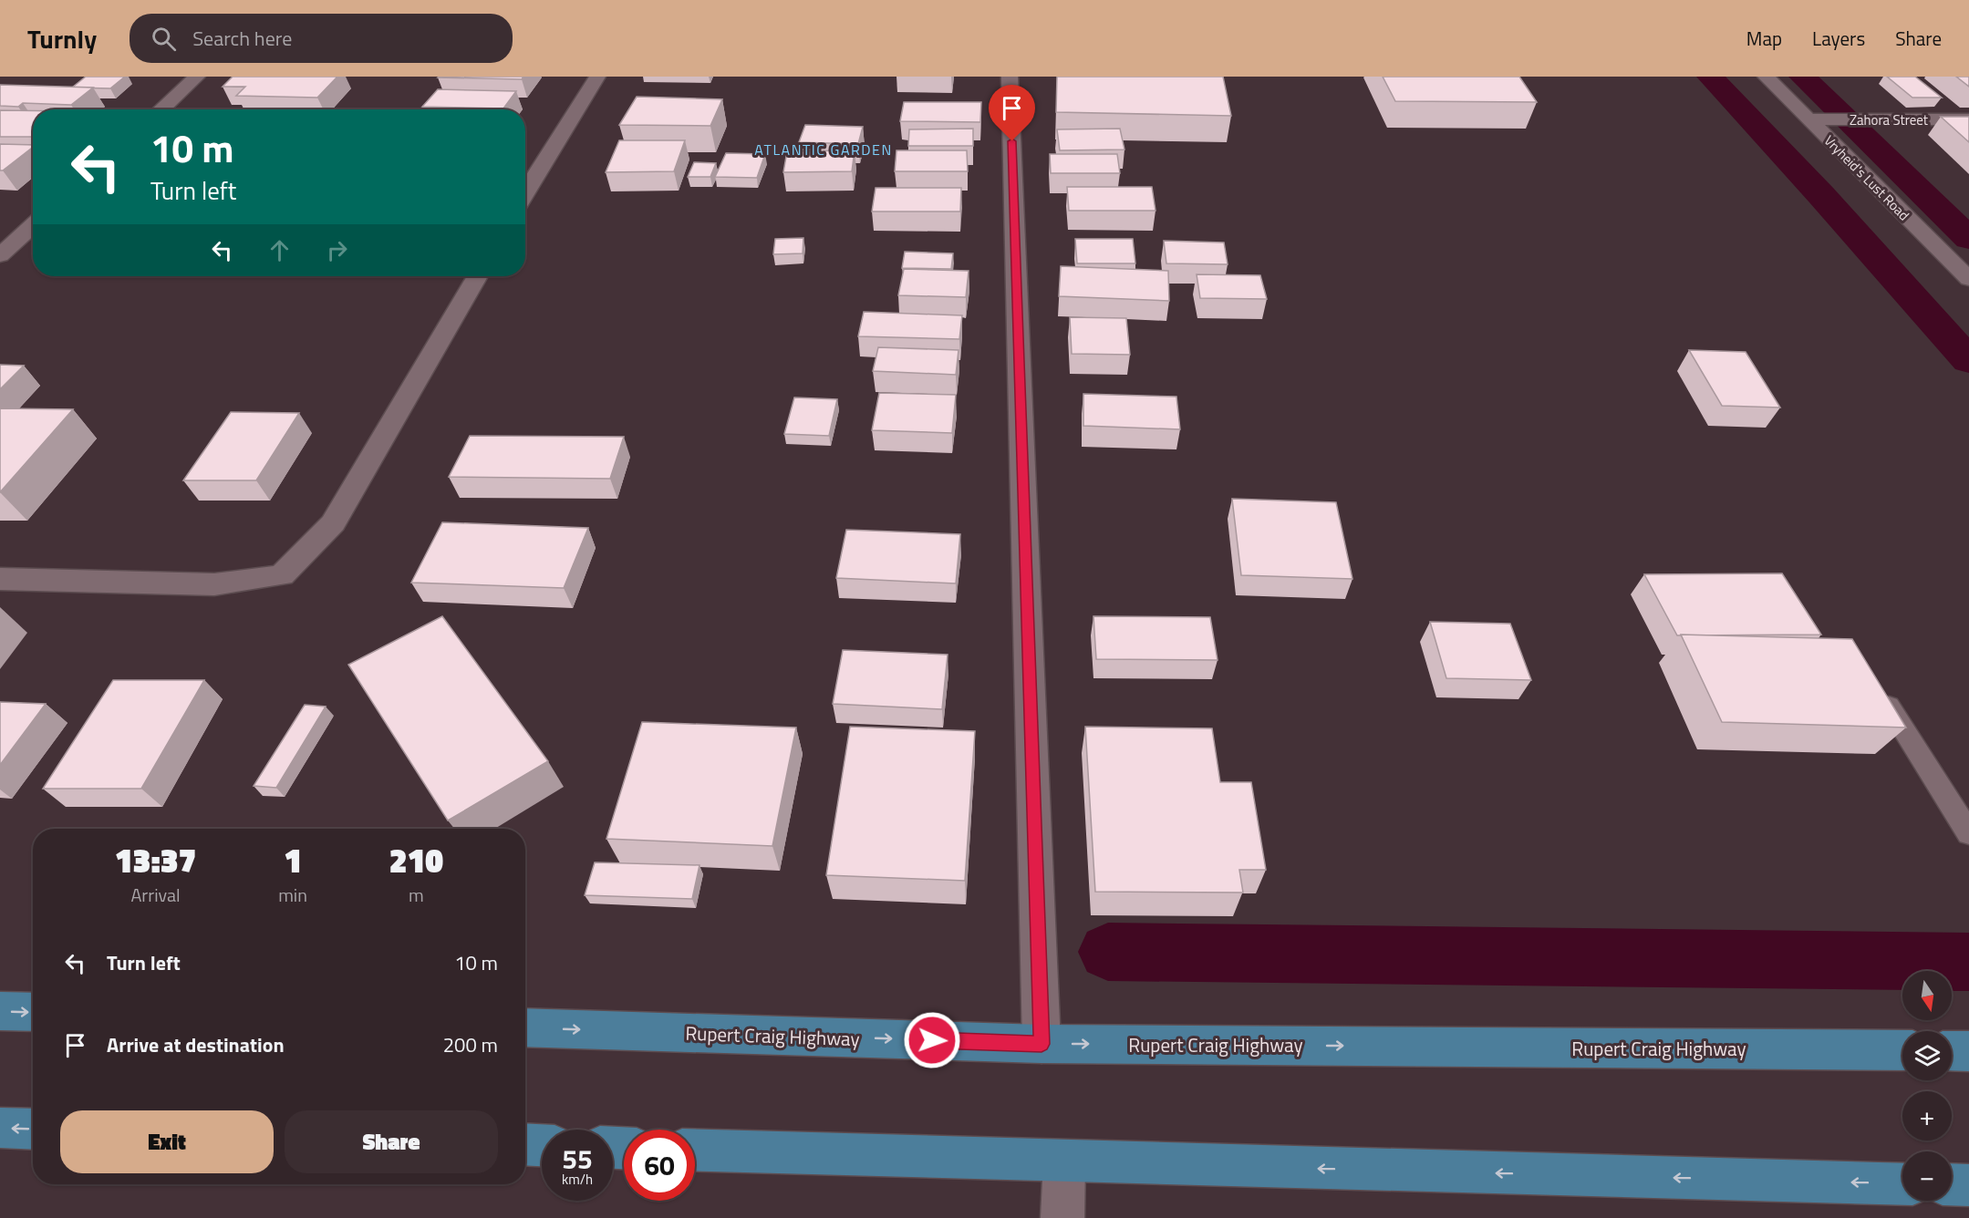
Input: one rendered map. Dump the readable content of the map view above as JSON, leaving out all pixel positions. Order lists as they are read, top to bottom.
{
  "streets": {
    "main road": ["Rupert Craig Highway"],
    "street": ["Zahora Street", "Vryheid's Lust Road"]
  },
  "crossings": [
    ["Zahora Street", "Vryheid's Lust Road"]
  ],
  "districts": ["ATLANTIC GARDEN"],
  "north": "bottom",
  "page": {
    "header": "Turnly",
    "search": "Search here",
    "nav": ["Map", "Layers", "Share"],
    "turn": ["10 m", "Turn left"],
    "eta": [
      "13:37",
      "Arrival",
      "1",
      "min",
      "210",
      "m"
    ],
    "list": [
      {
        "name": "Turn left",
        "value": "10 m"
      },
      {
        "name": "Arrive at destination",
        "value": "200 m"
      }
    ],
    "map_buttons": ["+", "−"],
    "buttons": ["Exit", "Share"],
    "speed": "55 km/h",
    "limit": "60"
  }
}
